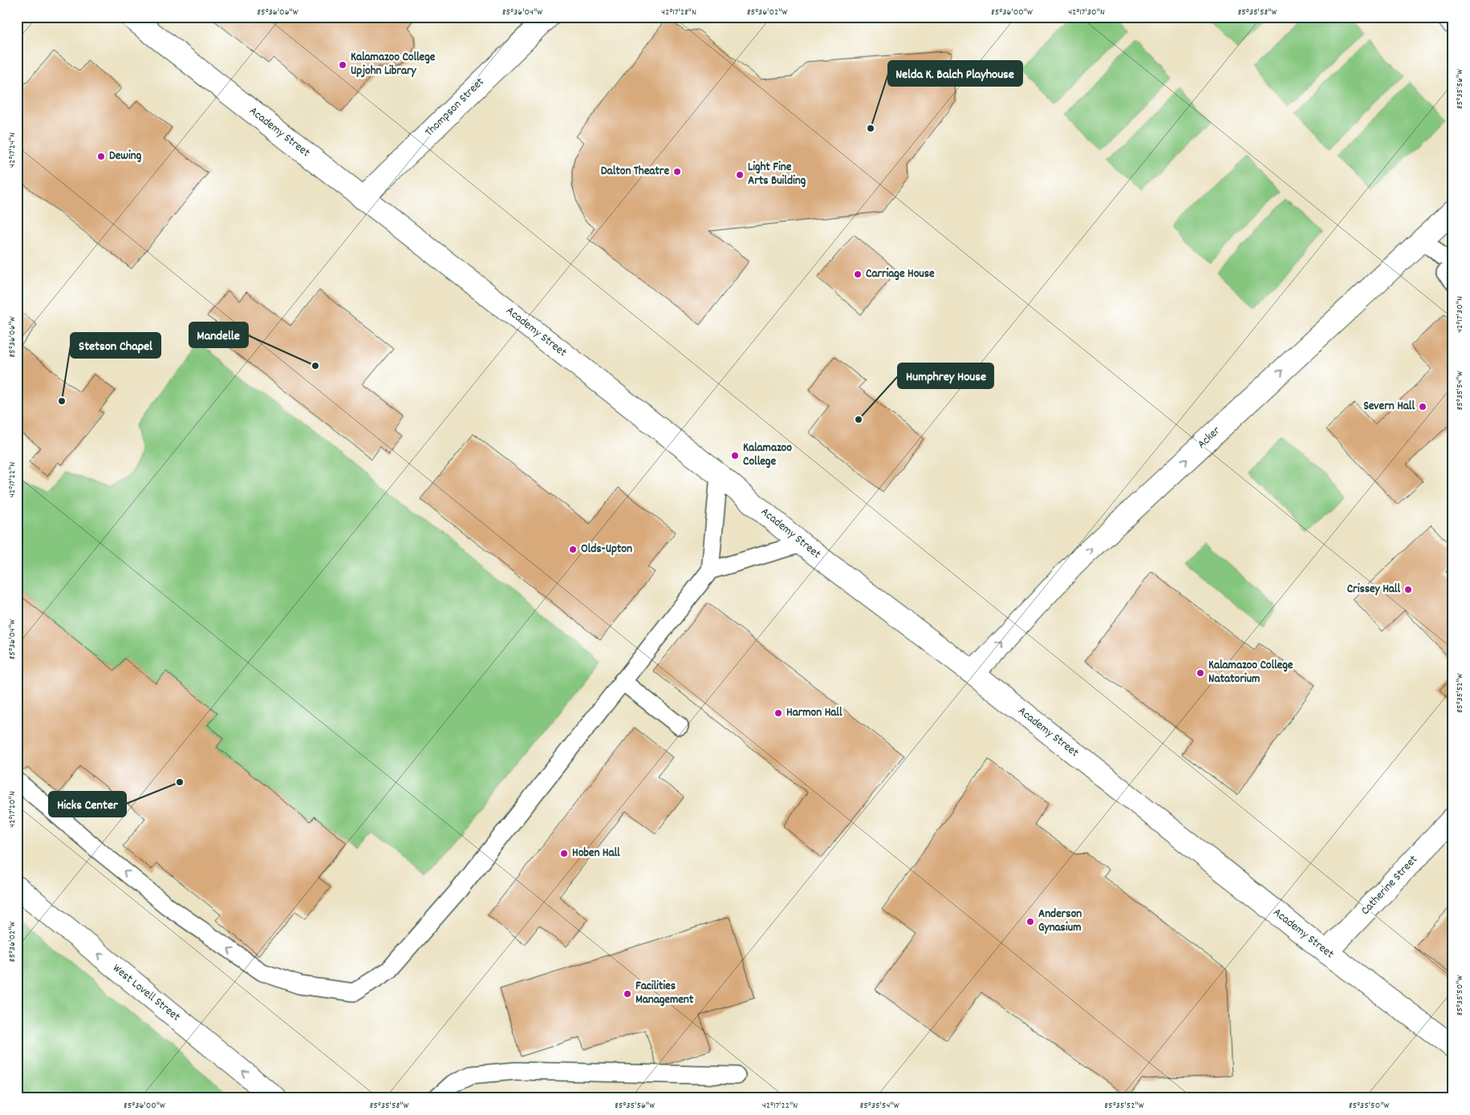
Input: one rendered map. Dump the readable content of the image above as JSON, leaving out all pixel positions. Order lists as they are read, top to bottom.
{
  "streets": {
    "street": [
      "Thompson Street",
      "Academy Street",
      "Acker",
      "Catherine Street",
      "West Lovell Street"
    ]
  },
  "crossings": [
    ["Thompson Street", "Academy Street"],
    ["Academy Street", "Acker"],
    ["Academy Street", "Catherine Street"]
  ],
  "one_way": ["Acker", "West Lovell Street"],
  "places": [
    "Kalamazoo College Upjohn Library",
    "Nelda K. Balch Playhouse",
    "Dewing",
    "Dalton Theatre",
    "Light Fine Arts Building",
    "Carriage House",
    "Mandelle",
    "Stetson Chapel",
    "Severn Hall",
    "Humphrey House",
    "Kalamazoo College",
    "Olds-Upton",
    "Crissey Hall",
    "Kalamazoo College Natatorium",
    "Harmon Hall",
    "Hicks Center",
    "Hoben Hall",
    "Anderson Gynasium",
    "Facilities Management"
  ],
  "coordinates": [
    "85°36'06\"W",
    "85°36'04\"W",
    "42°17'28\"N",
    "85°36'02\"W",
    "85°36'00\"W",
    "42°17'30\"N",
    "85°35'58\"W",
    "85°35'56\"W",
    "42°17'24\"N",
    "85°35'54\"W",
    "42°17'22\"N",
    "85°35'52\"W",
    "42°17'20\"N",
    "85°35'50\"W"
  ]
}
